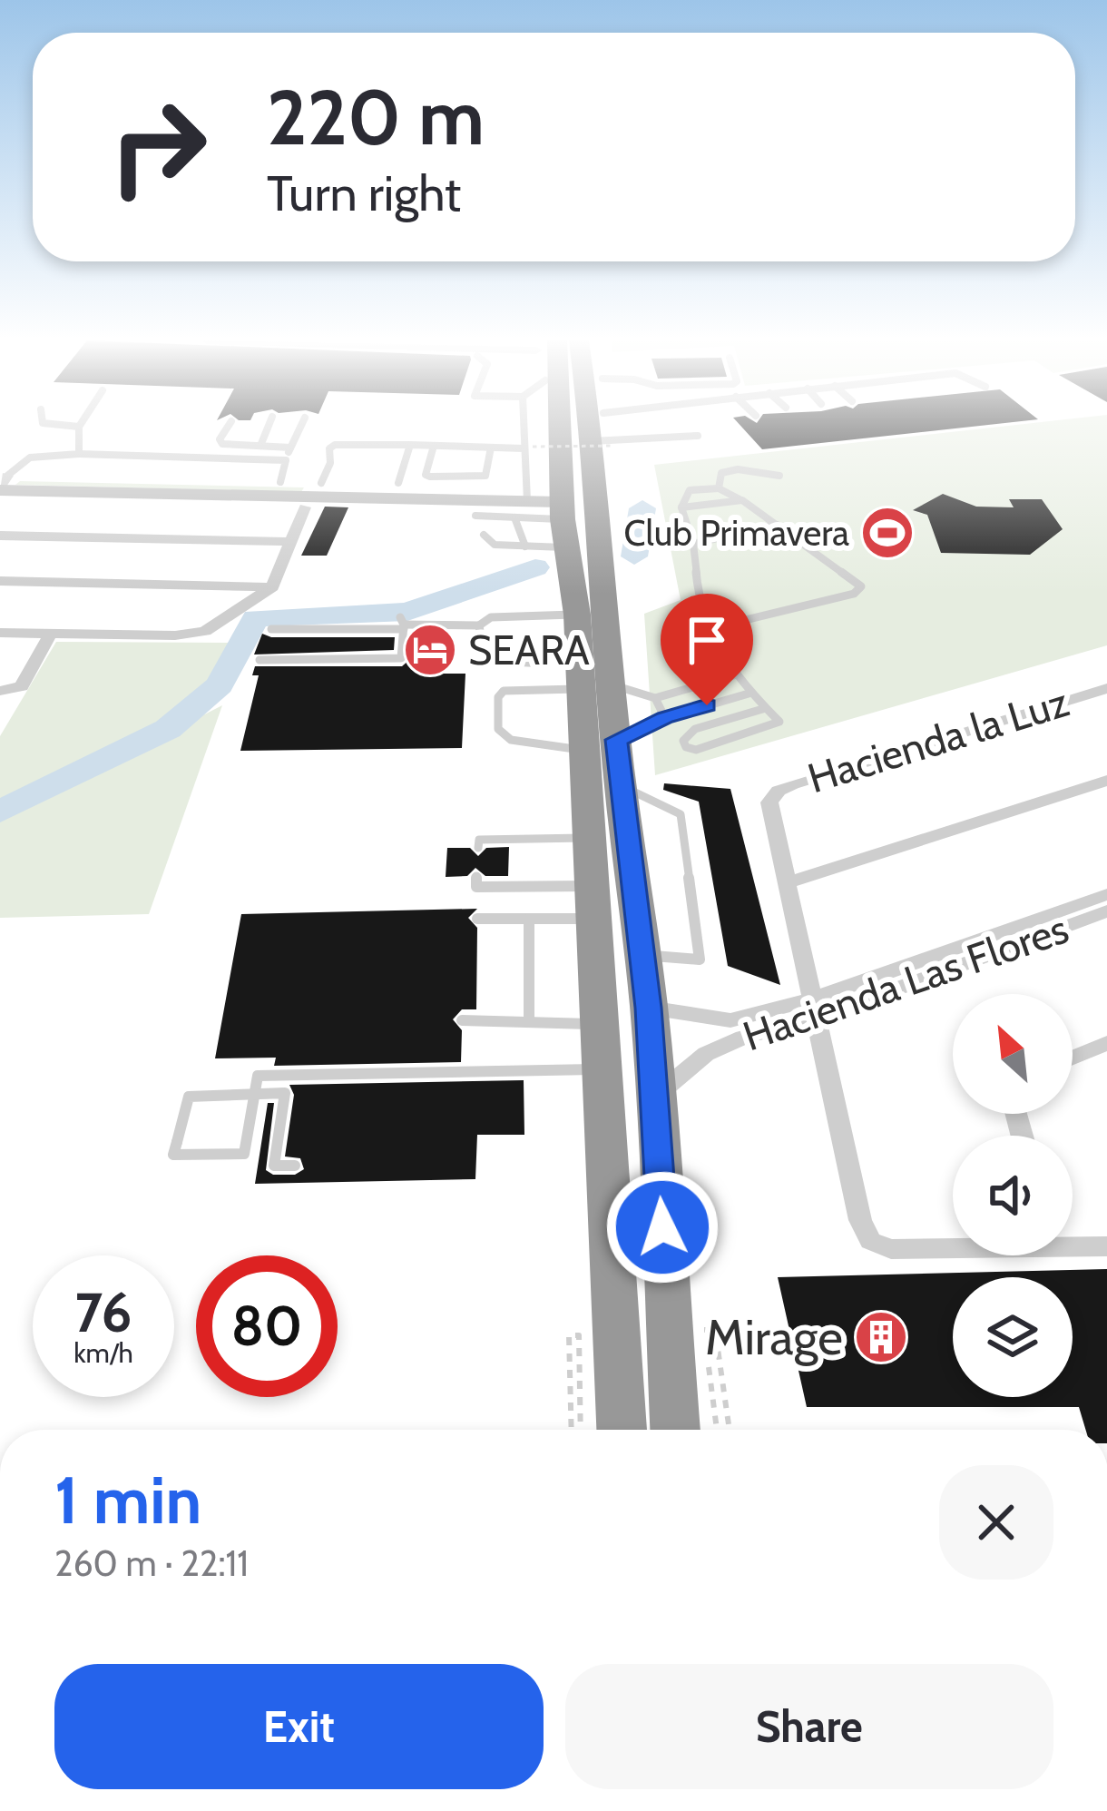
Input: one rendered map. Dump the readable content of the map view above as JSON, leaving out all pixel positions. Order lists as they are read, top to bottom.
{
  "streets": {
    "street": ["Hacienda la Luz", "Hacienda Las Flores"]
  },
  "places": {
    "sports": ["Club Primavera"],
    "hotel": ["SEARA"],
    "building": ["Mirage"]
  },
  "north": "top left",
  "page": {
    "turn": ["220 m", "Turn right"],
    "speed": "76 km/h",
    "limit": "80",
    "heading": ["1 min", "260 m · 22:11"],
    "buttons": ["Exit", "Share"]
  }
}
